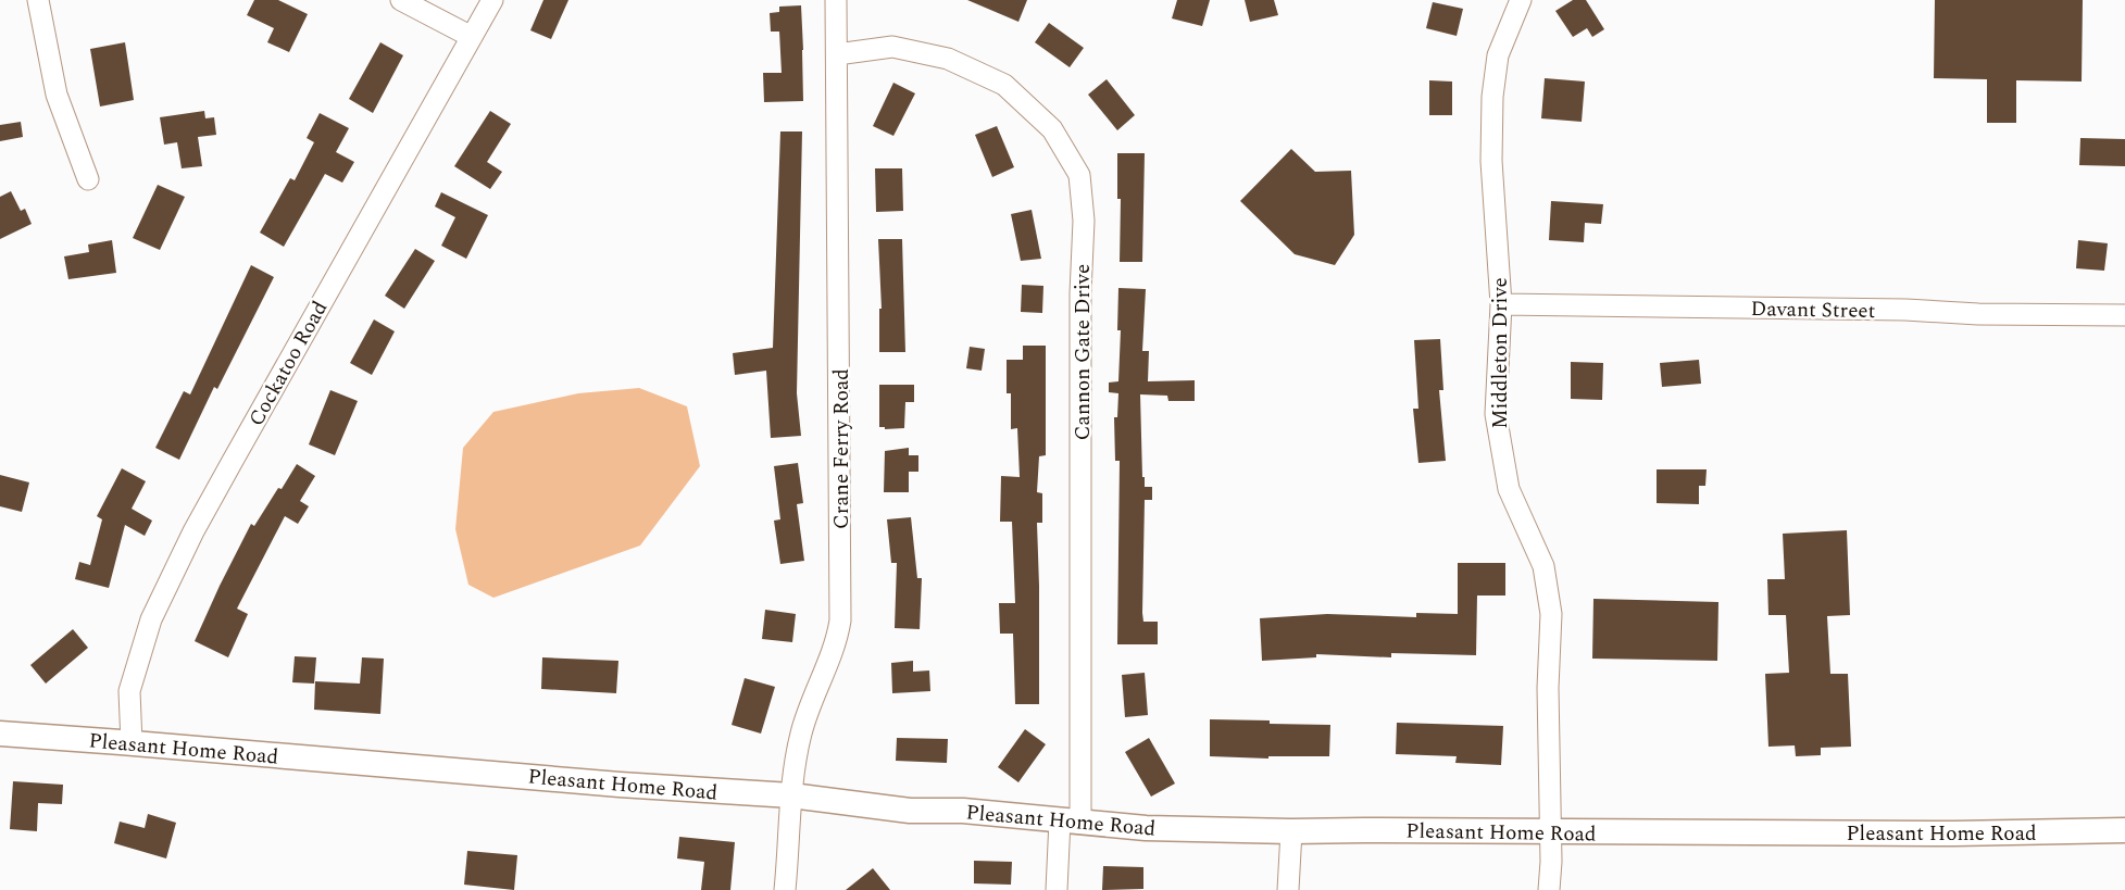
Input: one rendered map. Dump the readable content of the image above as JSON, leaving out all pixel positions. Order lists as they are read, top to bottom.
{
  "streets": {
    "main road": ["Pleasant Home Road"],
    "street": [
      "Davant Street",
      "Cannon Gate Drive",
      "Middleton Drive",
      "Cockatoo Road",
      "Crane Ferry Road"
    ]
  },
  "crossings": [
    ["Davant Street", "Middleton Drive"],
    ["Cannon Gate Drive", "Crane Ferry Road"],
    ["Cannon Gate Drive", "Pleasant Home Road"],
    ["Middleton Drive", "Pleasant Home Road"],
    ["Cockatoo Road", "Pleasant Home Road"],
    ["Crane Ferry Road", "Pleasant Home Road"]
  ]
}
